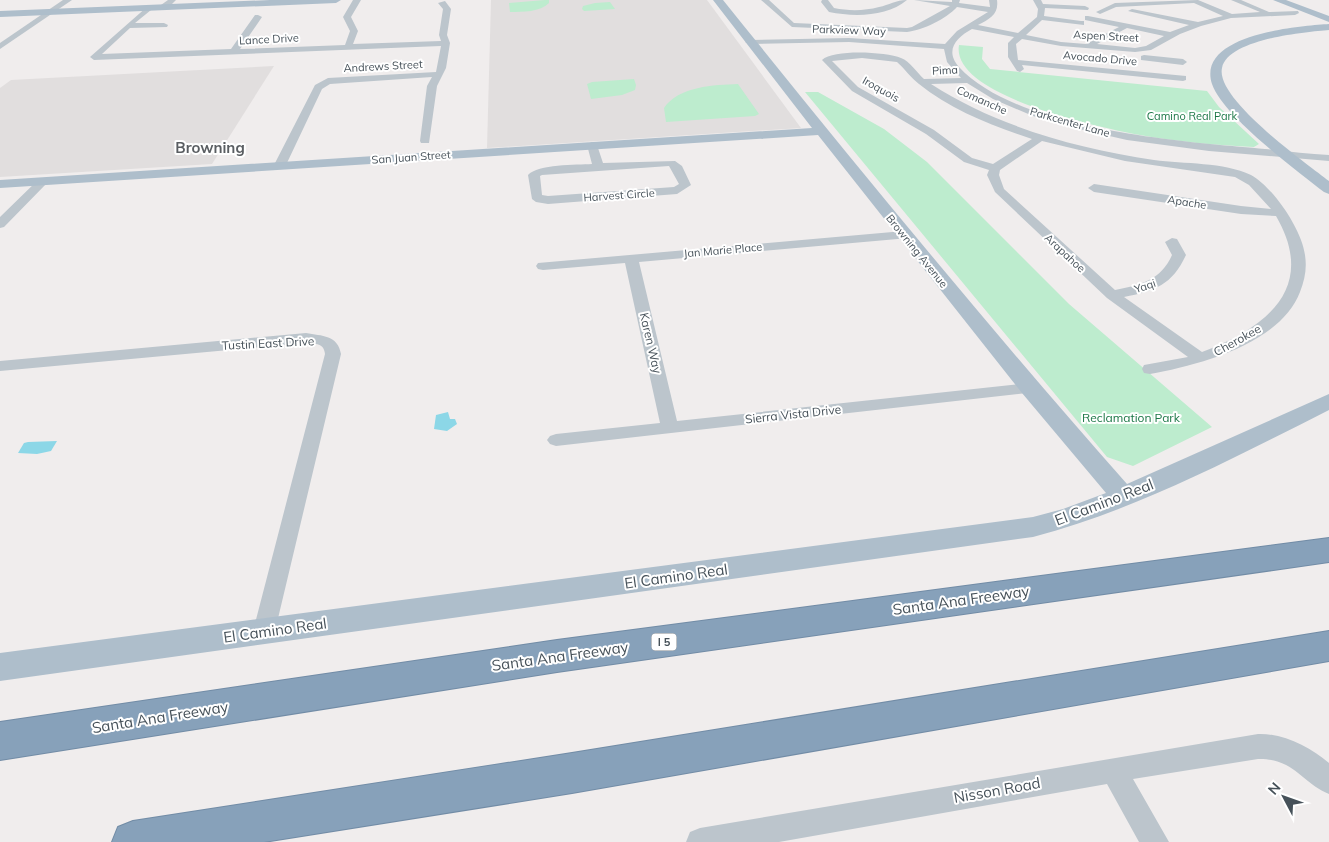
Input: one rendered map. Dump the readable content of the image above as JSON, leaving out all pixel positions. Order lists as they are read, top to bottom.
{
  "streets": {
    "highway": ["Santa Ana Freeway", "I 5"],
    "main road": ["San Juan Street", "Browning Avenue", "El Camino Real"],
    "street": [
      "Parkview Way",
      "Aspen Street",
      "Lance Drive",
      "Avocado Drive",
      "Andrews Street",
      "Pima",
      "Iroquois",
      "Comanche",
      "Parkcenter Lane",
      "Harvest Circle",
      "Apache",
      "Jan Marie Place",
      "Arapahoe",
      "Yaqi",
      "Cherokee",
      "Tustin East Drive",
      "Karen Way",
      "Sierra Vista Drive",
      "Nisson Road"
    ]
  },
  "crossings": [
    ["Parkview Way", "Parkcenter Lane"],
    ["Parkview Way", "Browning Avenue"],
    ["Aspen Street", "Avocado Drive"],
    ["Andrews Street", "San Juan Street"],
    ["Pima", "Comanche"],
    ["Pima", "Parkcenter Lane"],
    ["Iroquois", "Comanche"],
    ["Iroquois", "Arapahoe"],
    ["Comanche", "Cherokee"],
    ["San Juan Street", "Browning Avenue"],
    ["Apache", "Cherokee"],
    ["Jan Marie Place", "Browning Avenue"],
    ["Jan Marie Place", "Karen Way"],
    ["Browning Avenue", "Sierra Vista Drive"],
    ["Browning Avenue", "El Camino Real"],
    ["Arapahoe", "Yaqi"],
    ["Arapahoe", "Cherokee"],
    ["Tustin East Drive", "El Camino Real"],
    ["Karen Way", "Sierra Vista Drive"]
  ],
  "districts": ["Browning"],
  "parks": ["Camino Real Park", "Reclamation Park"],
  "north": "top left"
}
